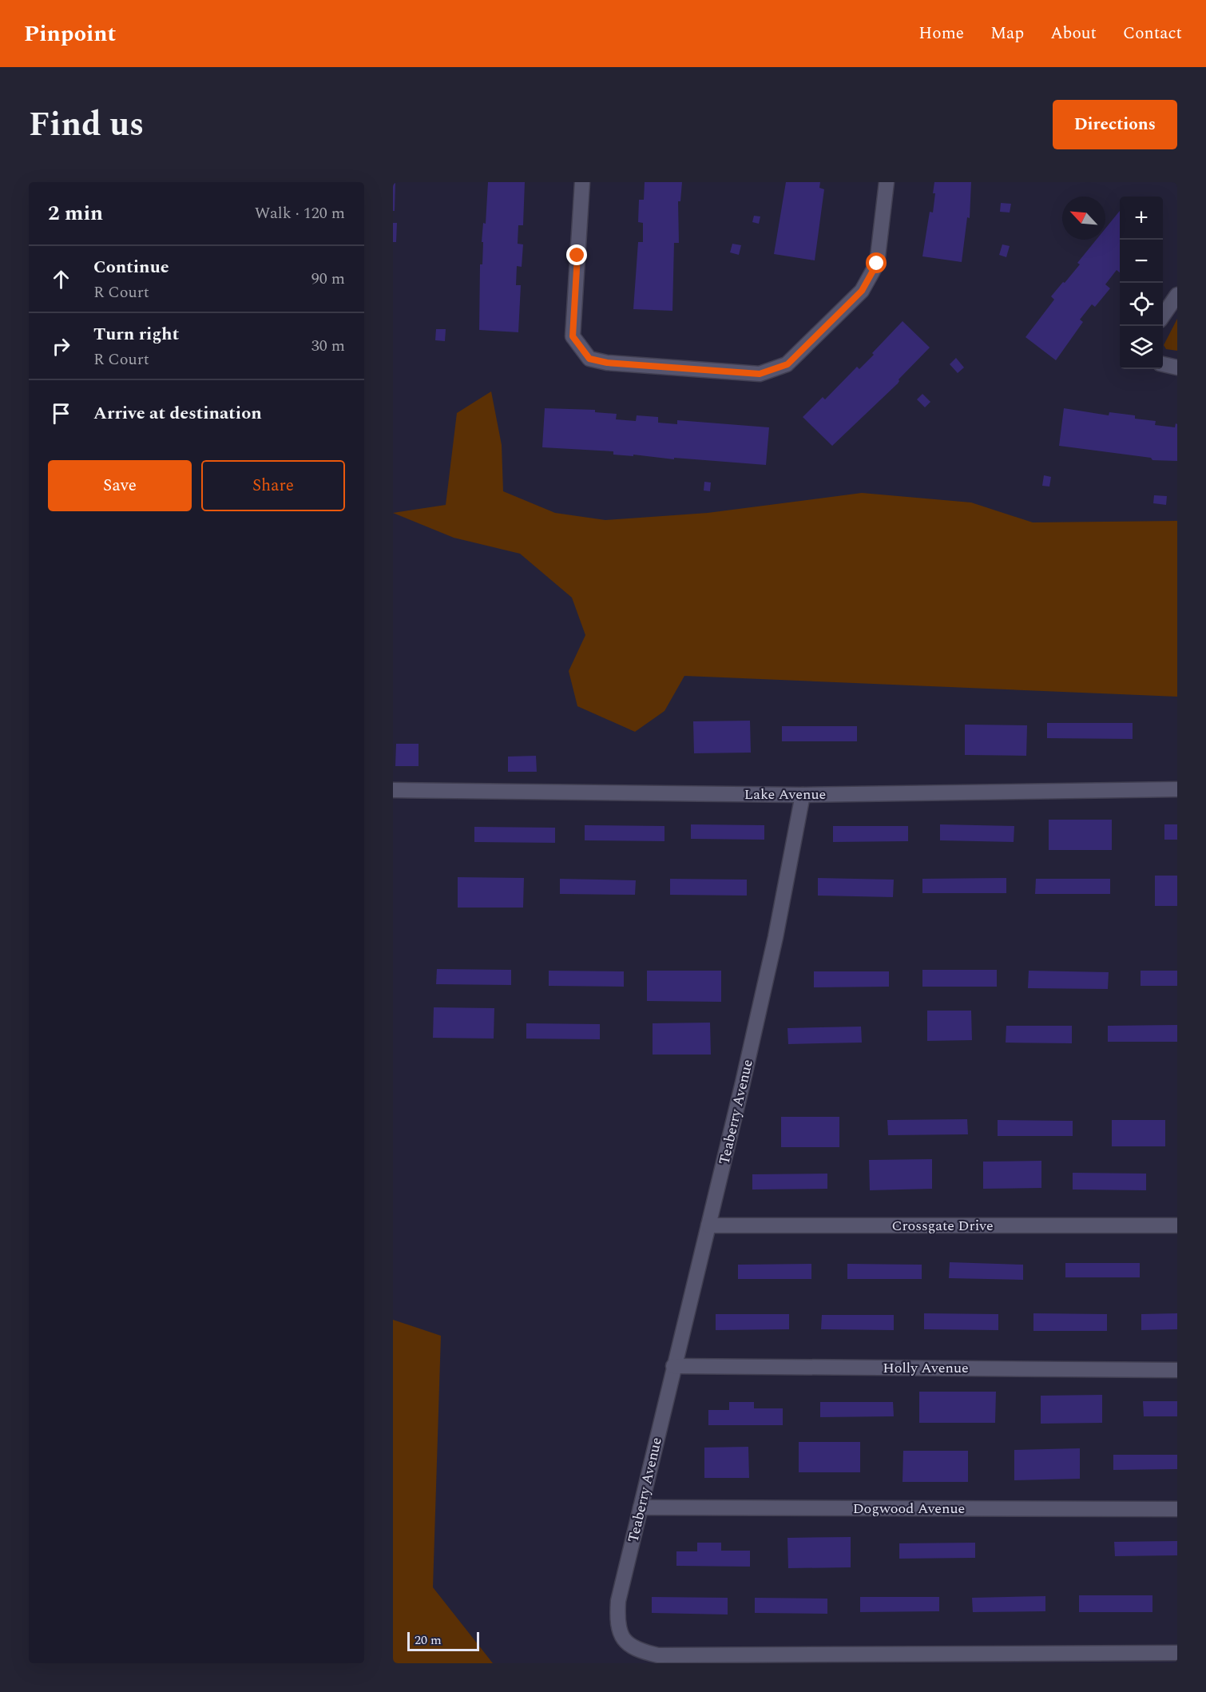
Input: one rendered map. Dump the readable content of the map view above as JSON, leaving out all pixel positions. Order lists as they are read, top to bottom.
{
  "streets": {
    "street": [
      "Lake Avenue",
      "Teaberry Avenue",
      "Crossgate Drive",
      "Holly Avenue",
      "Dogwood Avenue"
    ]
  },
  "crossings": [
    ["Lake Avenue", "Teaberry Avenue"],
    ["Teaberry Avenue", "Crossgate Drive"],
    ["Teaberry Avenue", "Holly Avenue"],
    ["Teaberry Avenue", "Dogwood Avenue"]
  ],
  "scale_bar": "20 m",
  "north": "top left",
  "page": {
    "header": "Pinpoint",
    "nav": [
      "Home",
      "Map",
      "About",
      "Contact"
    ],
    "title": "Find us",
    "buttons": [
      "Directions",
      ["Save", "Share"]
    ],
    "heading": ["2 min", "Walk · 120 m"],
    "map_buttons": ["+", "−"],
    "list": [
      ["Continue", "R Court", "90 m"],
      ["Turn right", "R Court", "30 m"],
      "Arrive at destination"
    ],
    "scale": "20 m"
  }
}
